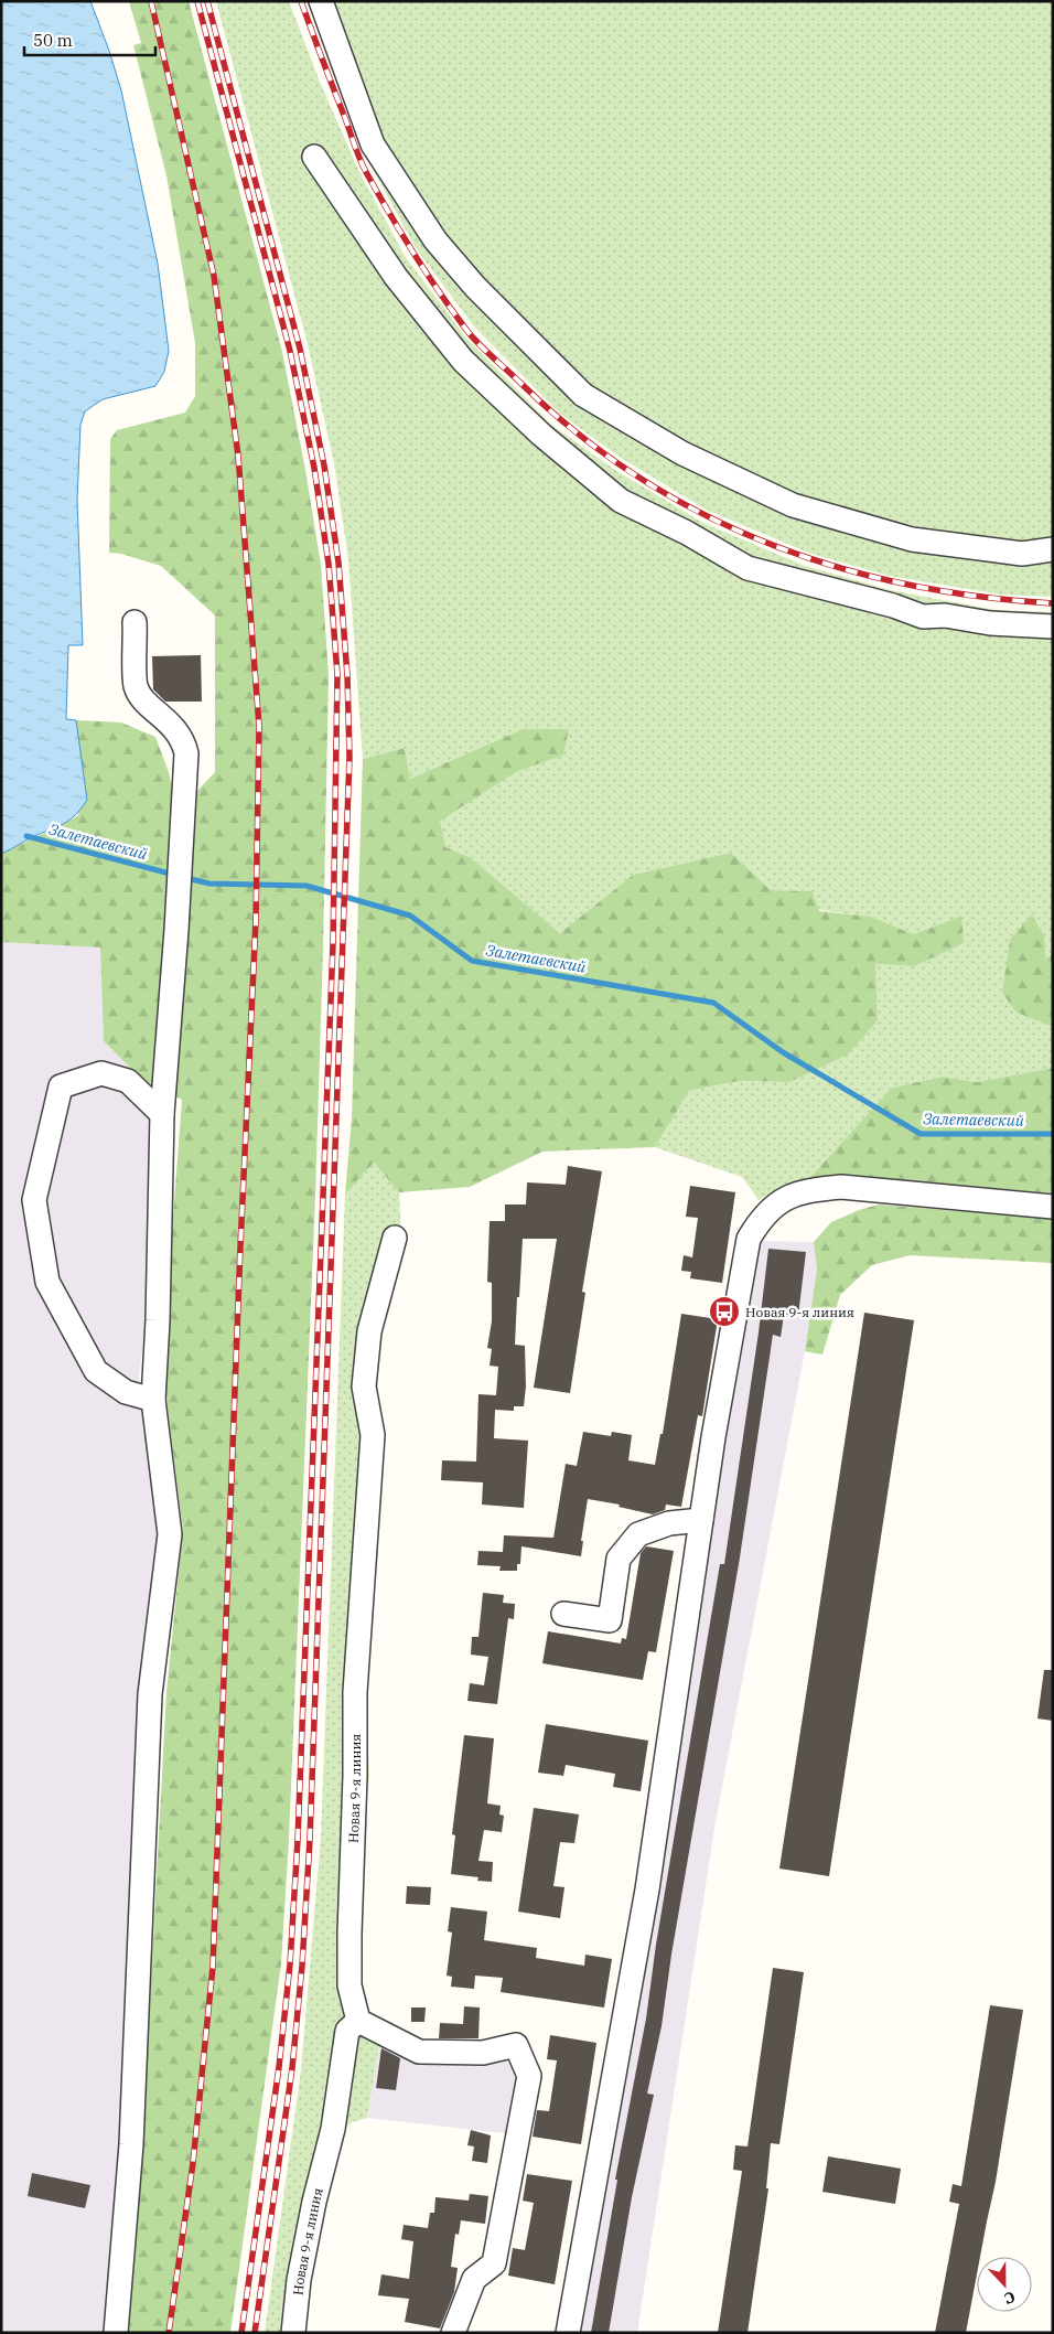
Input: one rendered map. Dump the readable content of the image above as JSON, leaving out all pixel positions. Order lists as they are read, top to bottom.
{
  "streets": {
    "street": ["Новая 9-я линия"]
  },
  "water": ["Залетаевский"],
  "places": {
    "bus stop": ["Новая 9-я линия"]
  },
  "scale_bar": "50 m",
  "north": "bottom"
}
